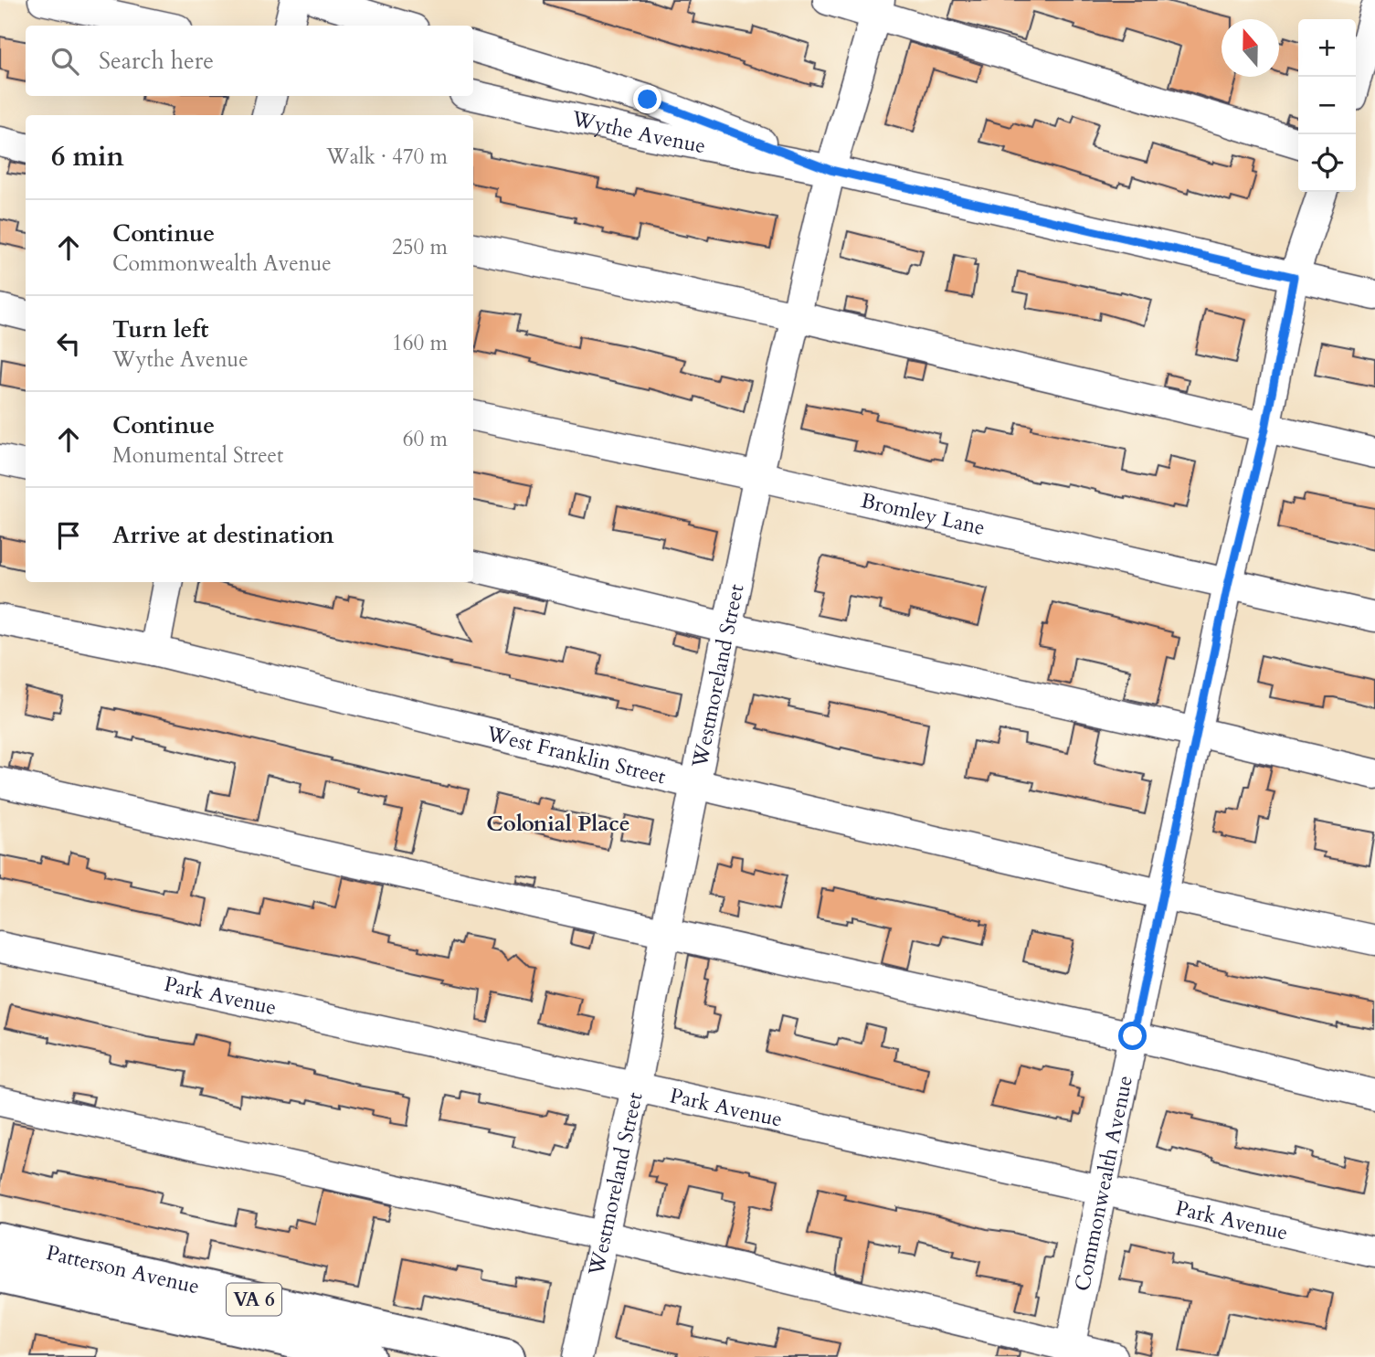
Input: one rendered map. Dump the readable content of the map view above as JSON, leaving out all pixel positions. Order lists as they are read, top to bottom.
{
  "streets": {
    "main road": ["Patterson Avenue", "VA 6"],
    "street": [
      "Wythe Avenue",
      "Bromley Lane",
      "Westmoreland Street",
      "West Franklin Street",
      "Park Avenue",
      "Commonwealth Avenue"
    ]
  },
  "crossings": [
    ["Wythe Avenue", "Westmoreland Street"],
    ["Wythe Avenue", "Commonwealth Avenue"],
    ["Bromley Lane", "Westmoreland Street"],
    ["Bromley Lane", "Commonwealth Avenue"],
    ["Westmoreland Street", "West Franklin Street"],
    ["Westmoreland Street", "Park Avenue"],
    ["West Franklin Street", "Commonwealth Avenue"],
    ["Park Avenue", "Commonwealth Avenue"]
  ],
  "districts": ["Colonial Place"],
  "north": "top",
  "page": {
    "map_buttons": ["+", "−"],
    "search": "Search here",
    "heading": ["6 min", "Walk · 470 m"],
    "list": [
      ["Continue", "Commonwealth Avenue", "250 m"],
      ["Turn left", "Wythe Avenue", "160 m"],
      ["Continue", "Monumental Street", "60 m"],
      "Arrive at destination"
    ]
  }
}
